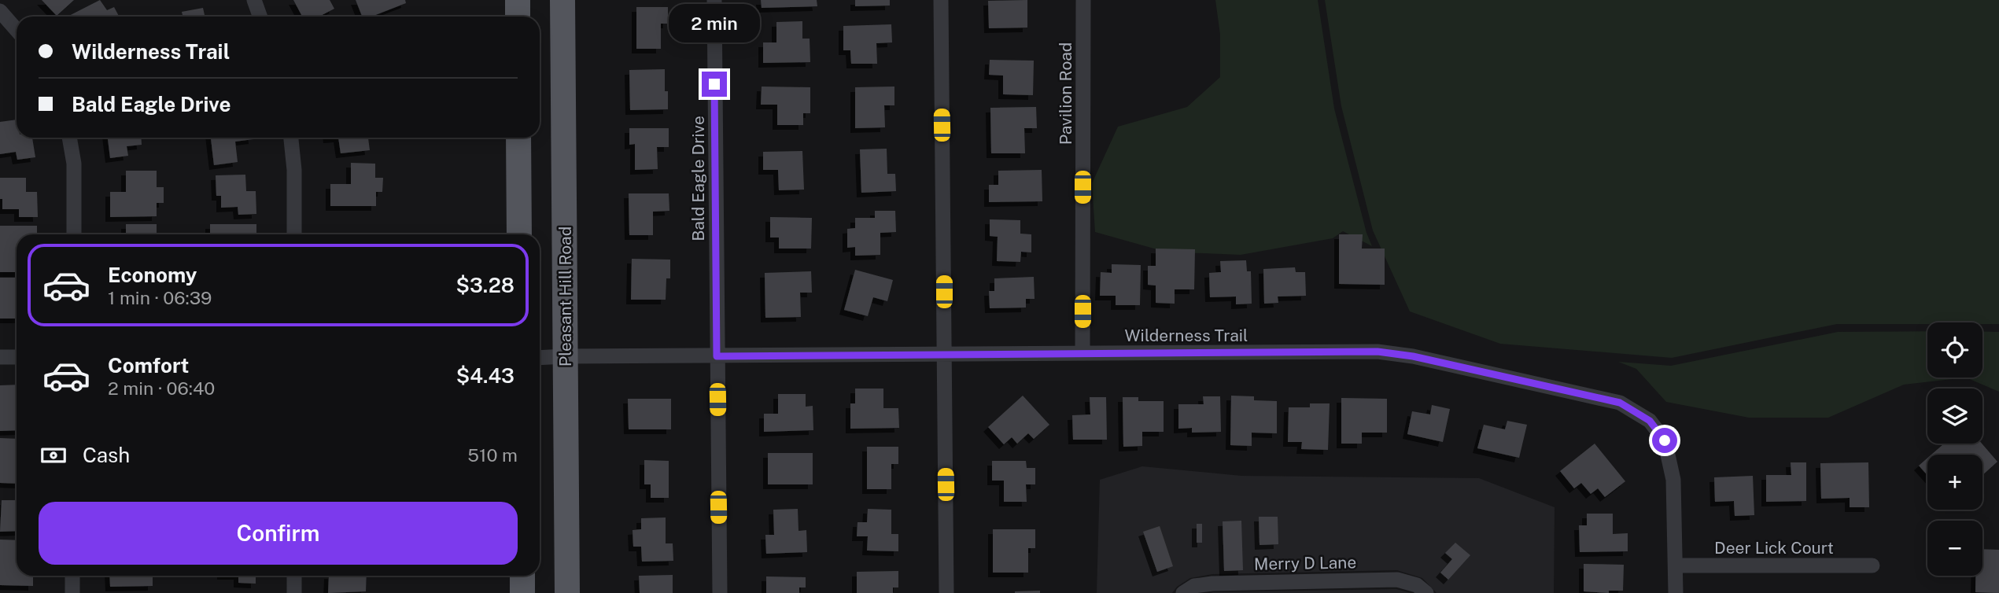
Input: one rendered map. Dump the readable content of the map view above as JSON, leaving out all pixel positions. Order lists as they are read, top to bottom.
{
  "streets": {
    "main road": ["Pleasant Hill Road"],
    "street": [
      "Pavilion Road",
      "Bald Eagle Drive",
      "Wilderness Trail",
      "Deer Lick Court",
      "Merry D Lane"
    ]
  },
  "crossings": [
    ["Pavilion Road", "Wilderness Trail"],
    ["Bald Eagle Drive", "Wilderness Trail"],
    ["Pleasant Hill Road", "Wilderness Trail"],
    ["Wilderness Trail", "Deer Lick Court"]
  ],
  "page": {
    "bubble": "2 min",
    "banner": ["Wilderness Trail", "Bald Eagle Drive"],
    "list": [
      {
        "name": "Economy",
        "note": "1 min · 06:39",
        "value": "$3.28"
      },
      {
        "name": "Comfort",
        "note": "2 min · 06:40",
        "value": "$4.43"
      }
    ],
    "map_buttons": ["+", "−"],
    "pay": ["Cash", "510 m"],
    "buttons": "Confirm"
  }
}
